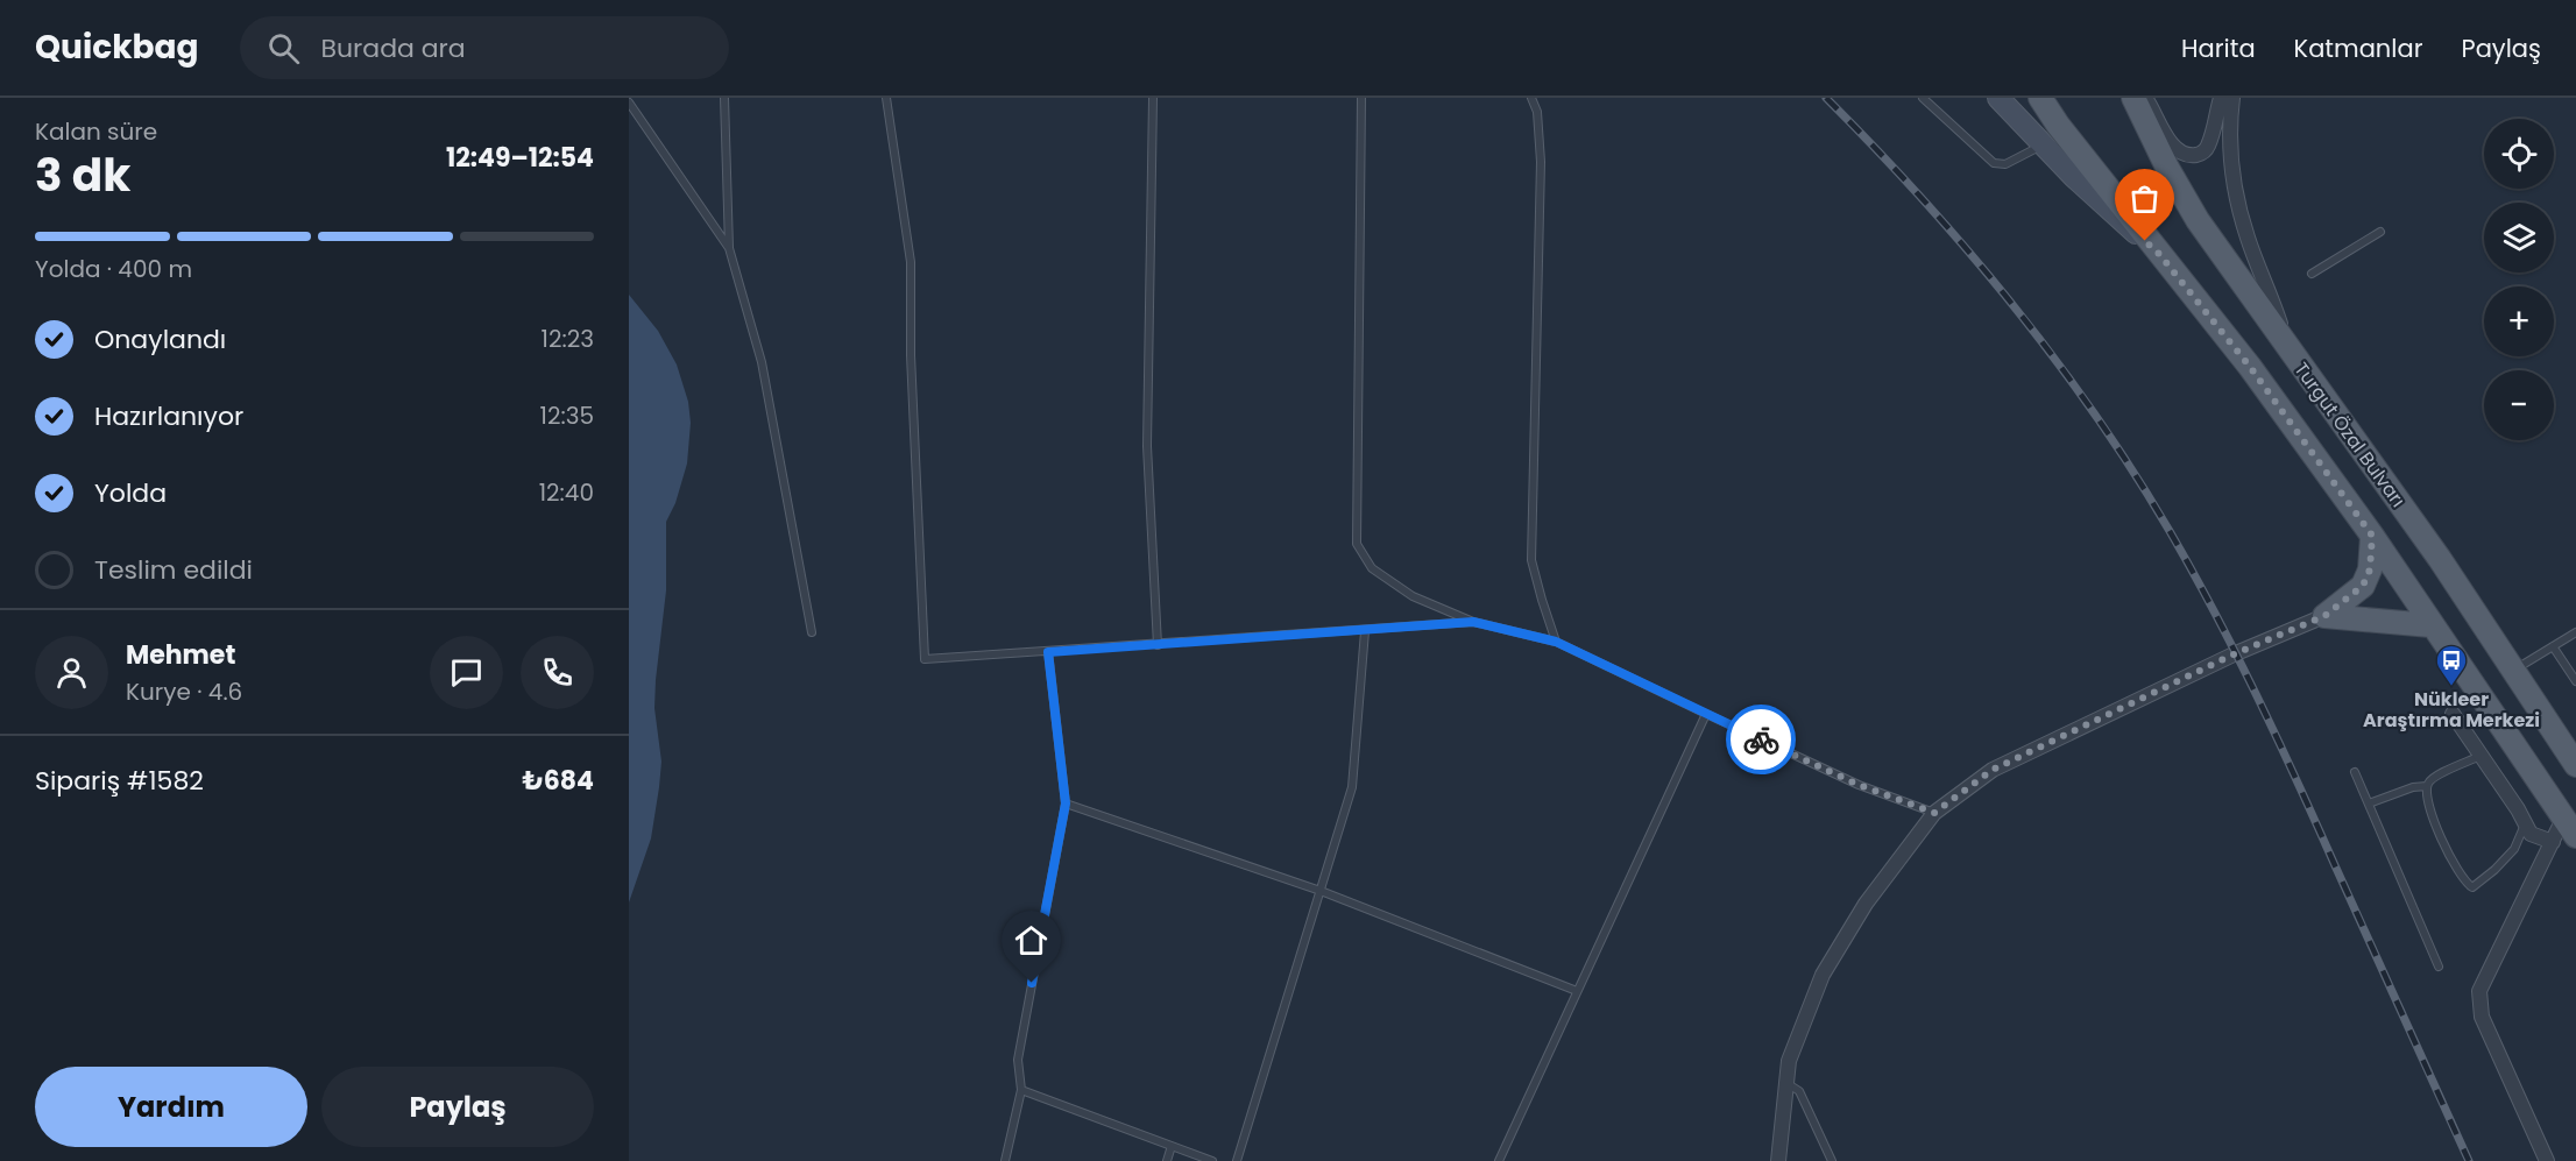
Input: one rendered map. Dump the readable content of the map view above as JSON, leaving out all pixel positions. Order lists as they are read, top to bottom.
{
  "streets": {
    "main road": ["Turgut Özal Bulvarı"]
  },
  "places": {
    "bus stop": ["Nükleer Araştırma Merkezi"]
  },
  "page": {
    "header": "Quickbag",
    "search": "Burada ara",
    "nav": ["Harita", "Katmanlar", "Paylaş"],
    "heading": ["3 dk", "Kalan süre", "12:49–12:54"],
    "panel": [
      "Mehmet",
      "Kurye · 4.6",
      "Sipariş #1582",
      "₺684"
    ],
    "map_buttons": ["+", "−"],
    "bar": "Yolda · 400 m",
    "list": [
      ["Onaylandı", "12:23"],
      ["Hazırlanıyor", "12:35"],
      ["Yolda", "12:40"],
      "Teslim edildi"
    ],
    "buttons": ["Yardım", "Paylaş"]
  }
}
